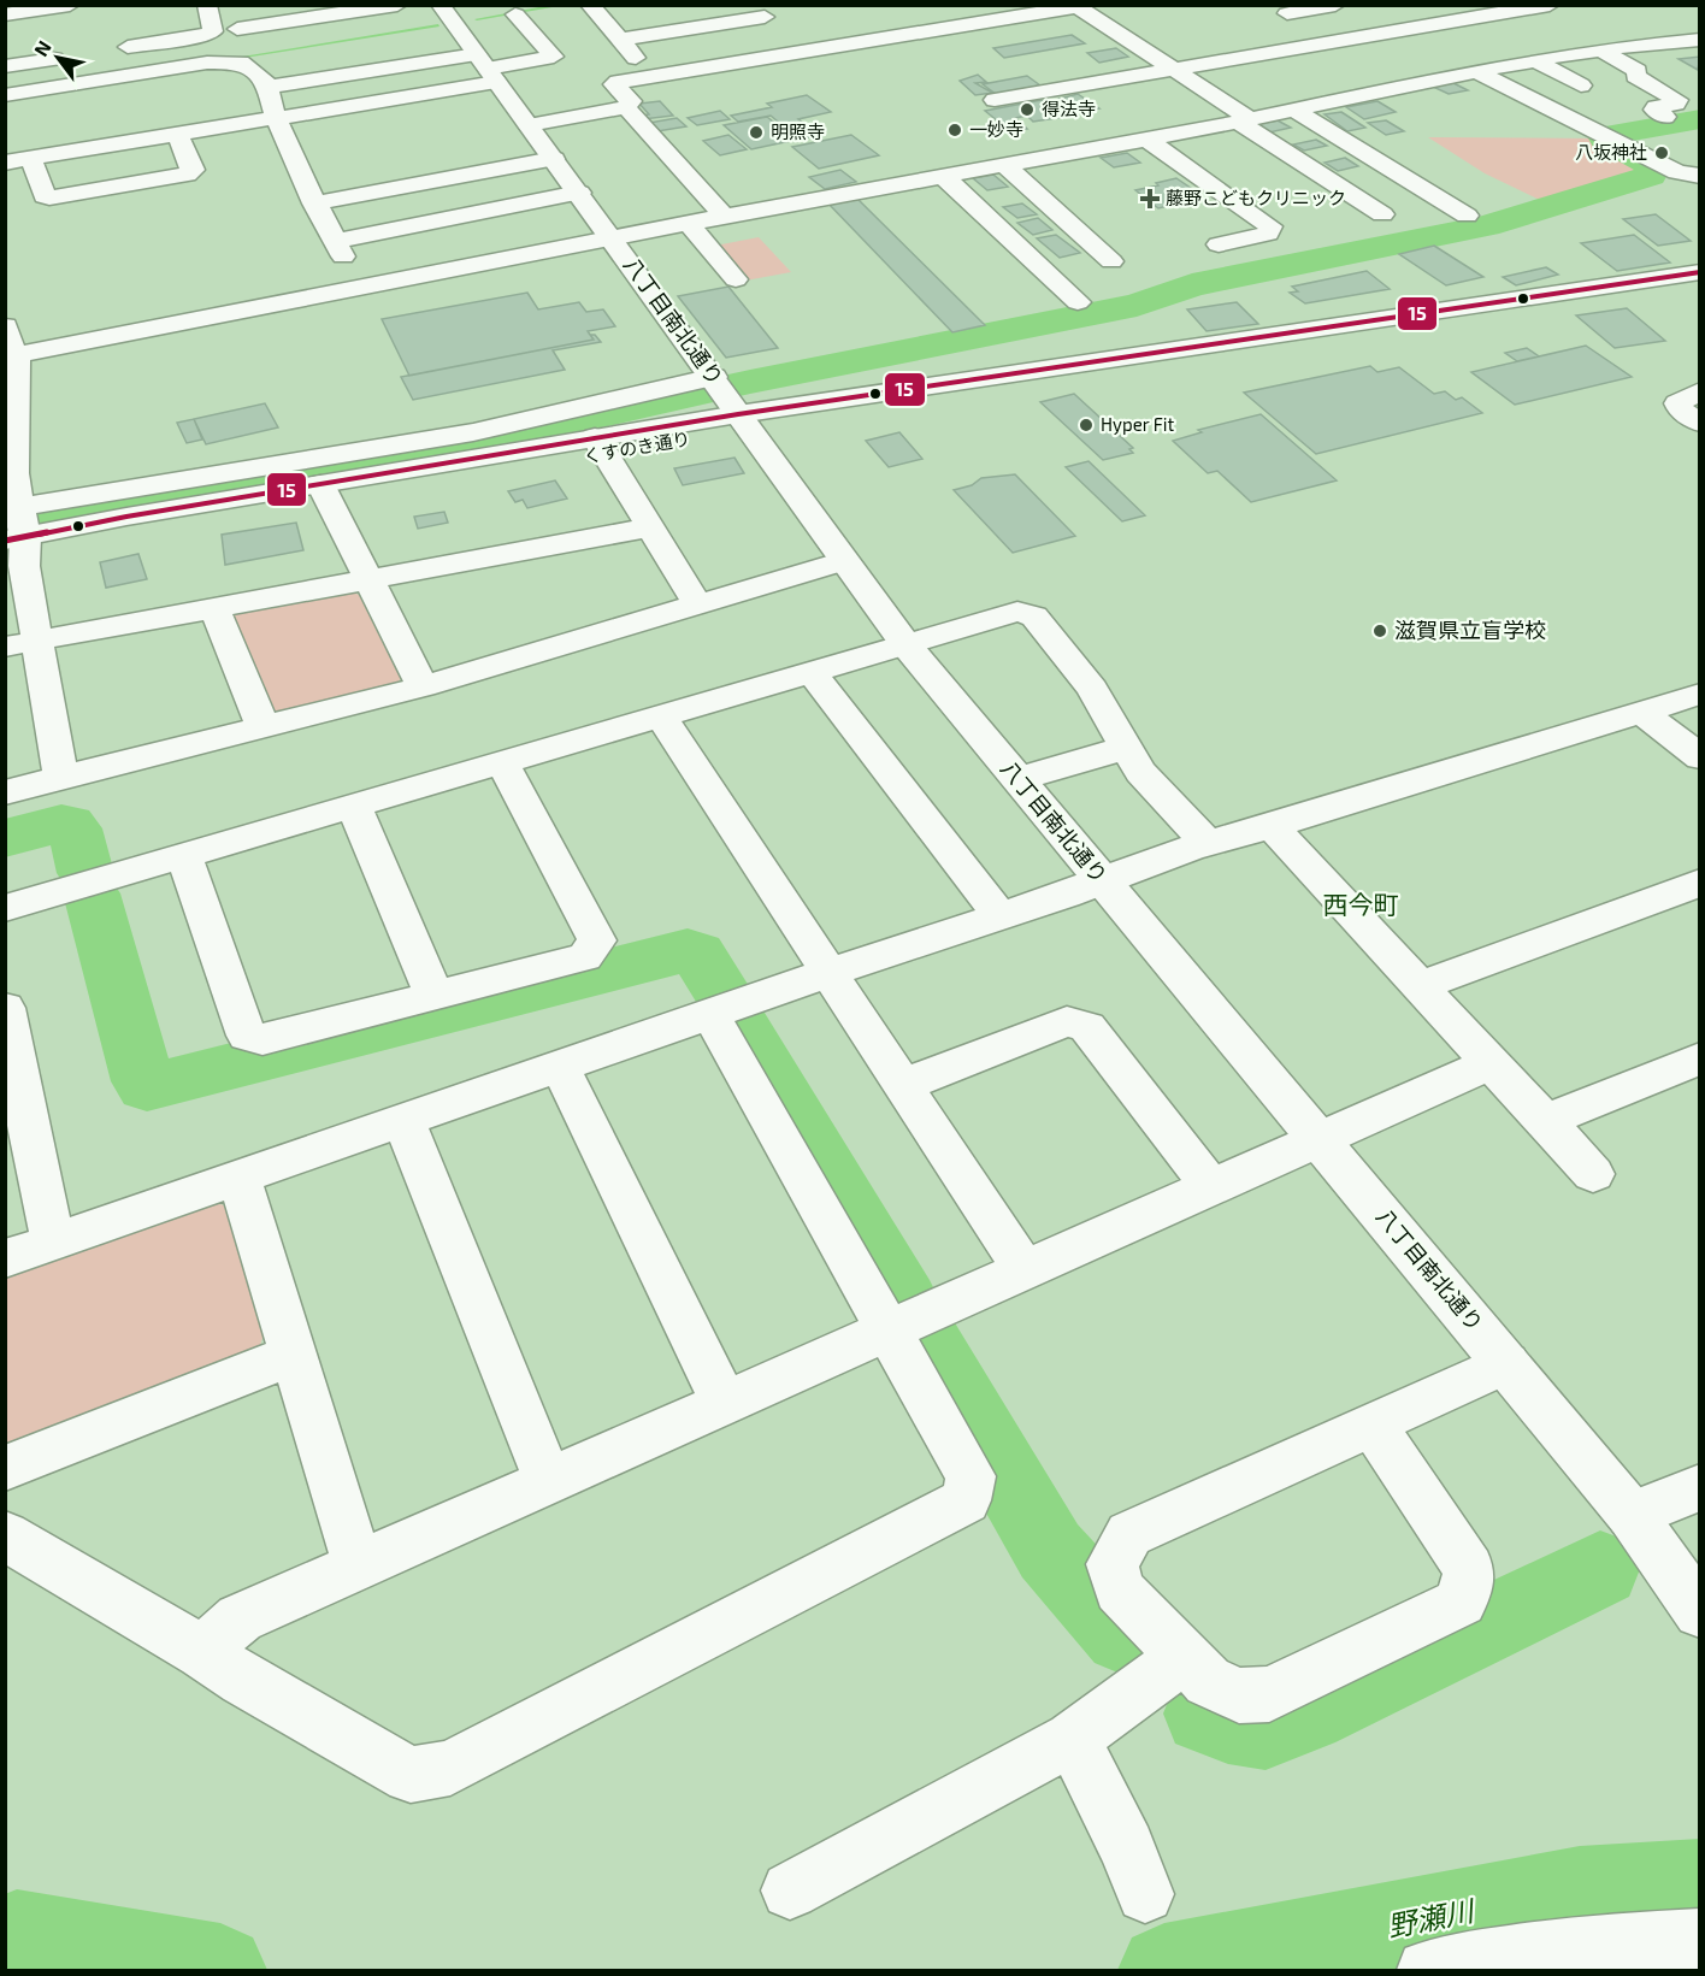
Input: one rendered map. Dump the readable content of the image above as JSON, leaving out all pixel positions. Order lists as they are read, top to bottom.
{
  "streets": {
    "street": ["八丁目南北通り", "くすのき通り"]
  },
  "crossings": [
    ["八丁目南北通り", "くすのき通り"]
  ],
  "districts": ["西今町"],
  "water": ["野瀬川"],
  "places": {
    "other": [
      "得法寺",
      "一妙寺",
      "明照寺",
      "八坂神社",
      "Hyper Fit",
      "滋賀県立盲学校"
    ],
    "health": ["藤野こどもクリニック"]
  },
  "lines": ["transit line 15"],
  "north": "top left"
}
